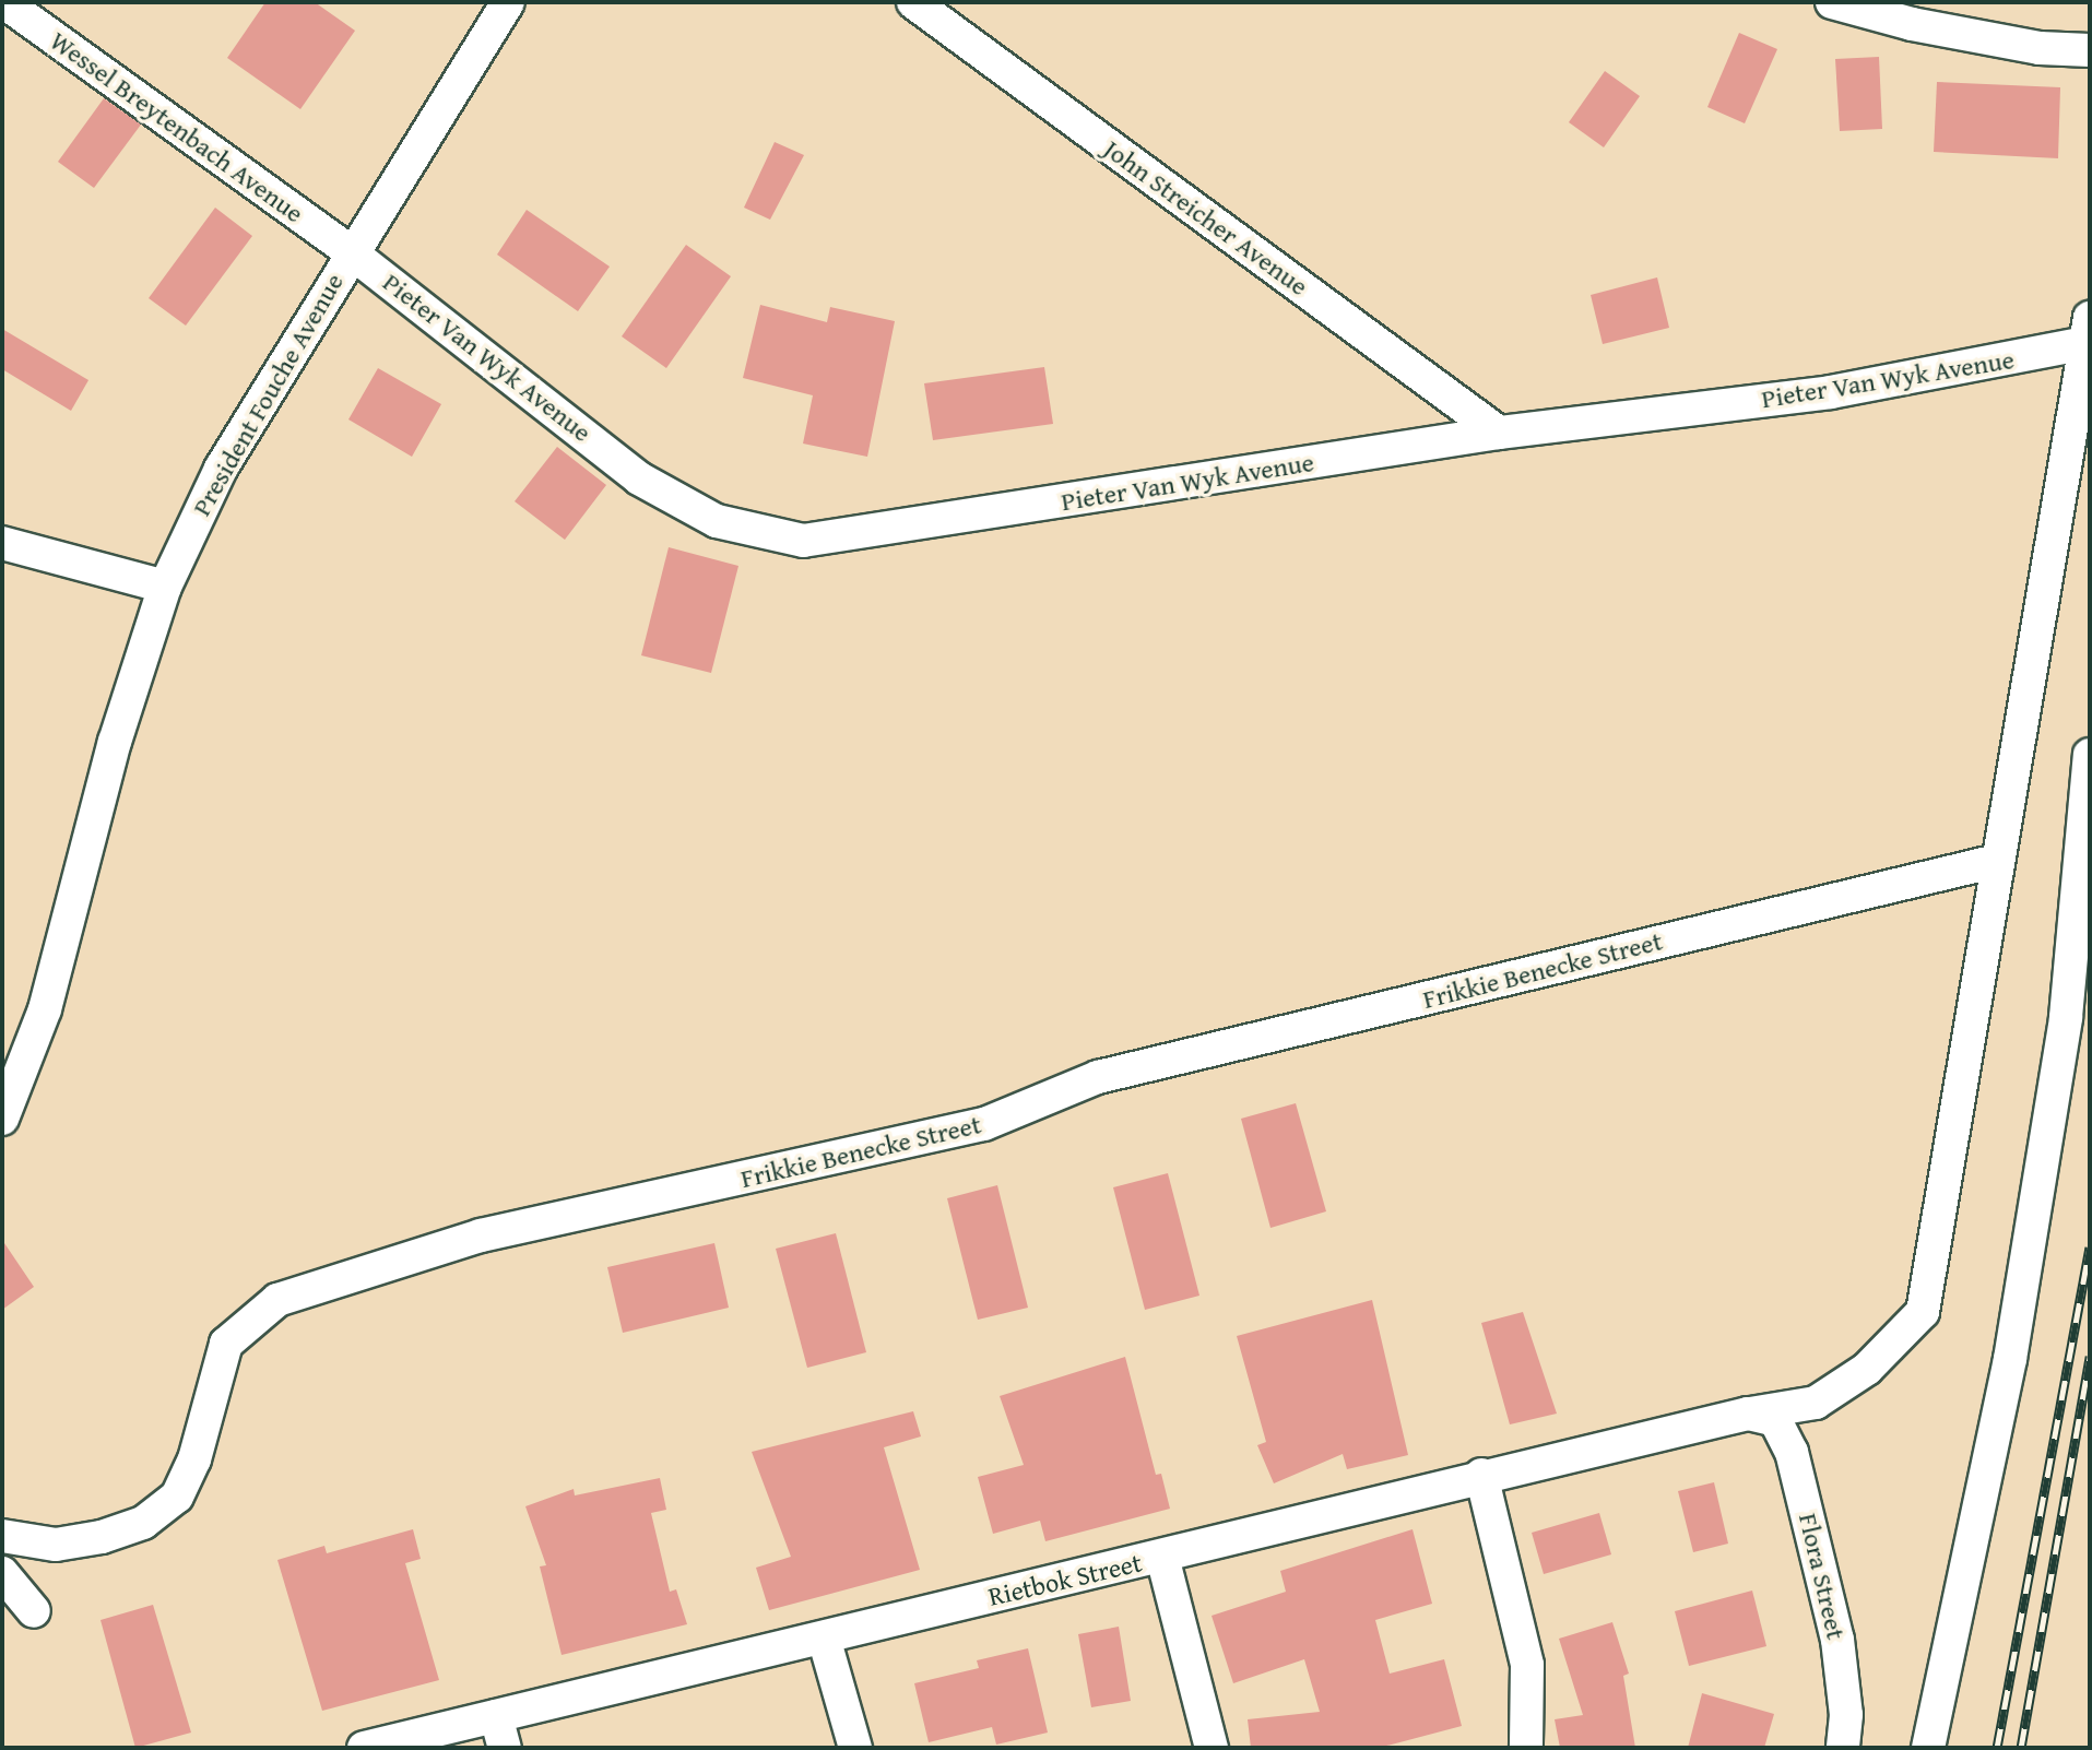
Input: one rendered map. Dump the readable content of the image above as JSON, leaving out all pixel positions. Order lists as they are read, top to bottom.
{
  "streets": {
    "street": [
      "Wessel Breytenbach Avenue",
      "John Streicher Avenue",
      "Pieter Van Wyk Avenue",
      "President Fouche Avenue",
      "Frikkie Benecke Street",
      "Flora Street",
      "Rietbok Street"
    ]
  },
  "crossings": [
    ["Wessel Breytenbach Avenue", "Pieter Van Wyk Avenue"],
    ["Wessel Breytenbach Avenue", "President Fouche Avenue"],
    ["John Streicher Avenue", "Pieter Van Wyk Avenue"],
    ["Pieter Van Wyk Avenue", "President Fouche Avenue"],
    ["Pieter Van Wyk Avenue", "Rietbok Street"],
    ["Frikkie Benecke Street", "Rietbok Street"],
    ["Flora Street", "Rietbok Street"]
  ]
}
